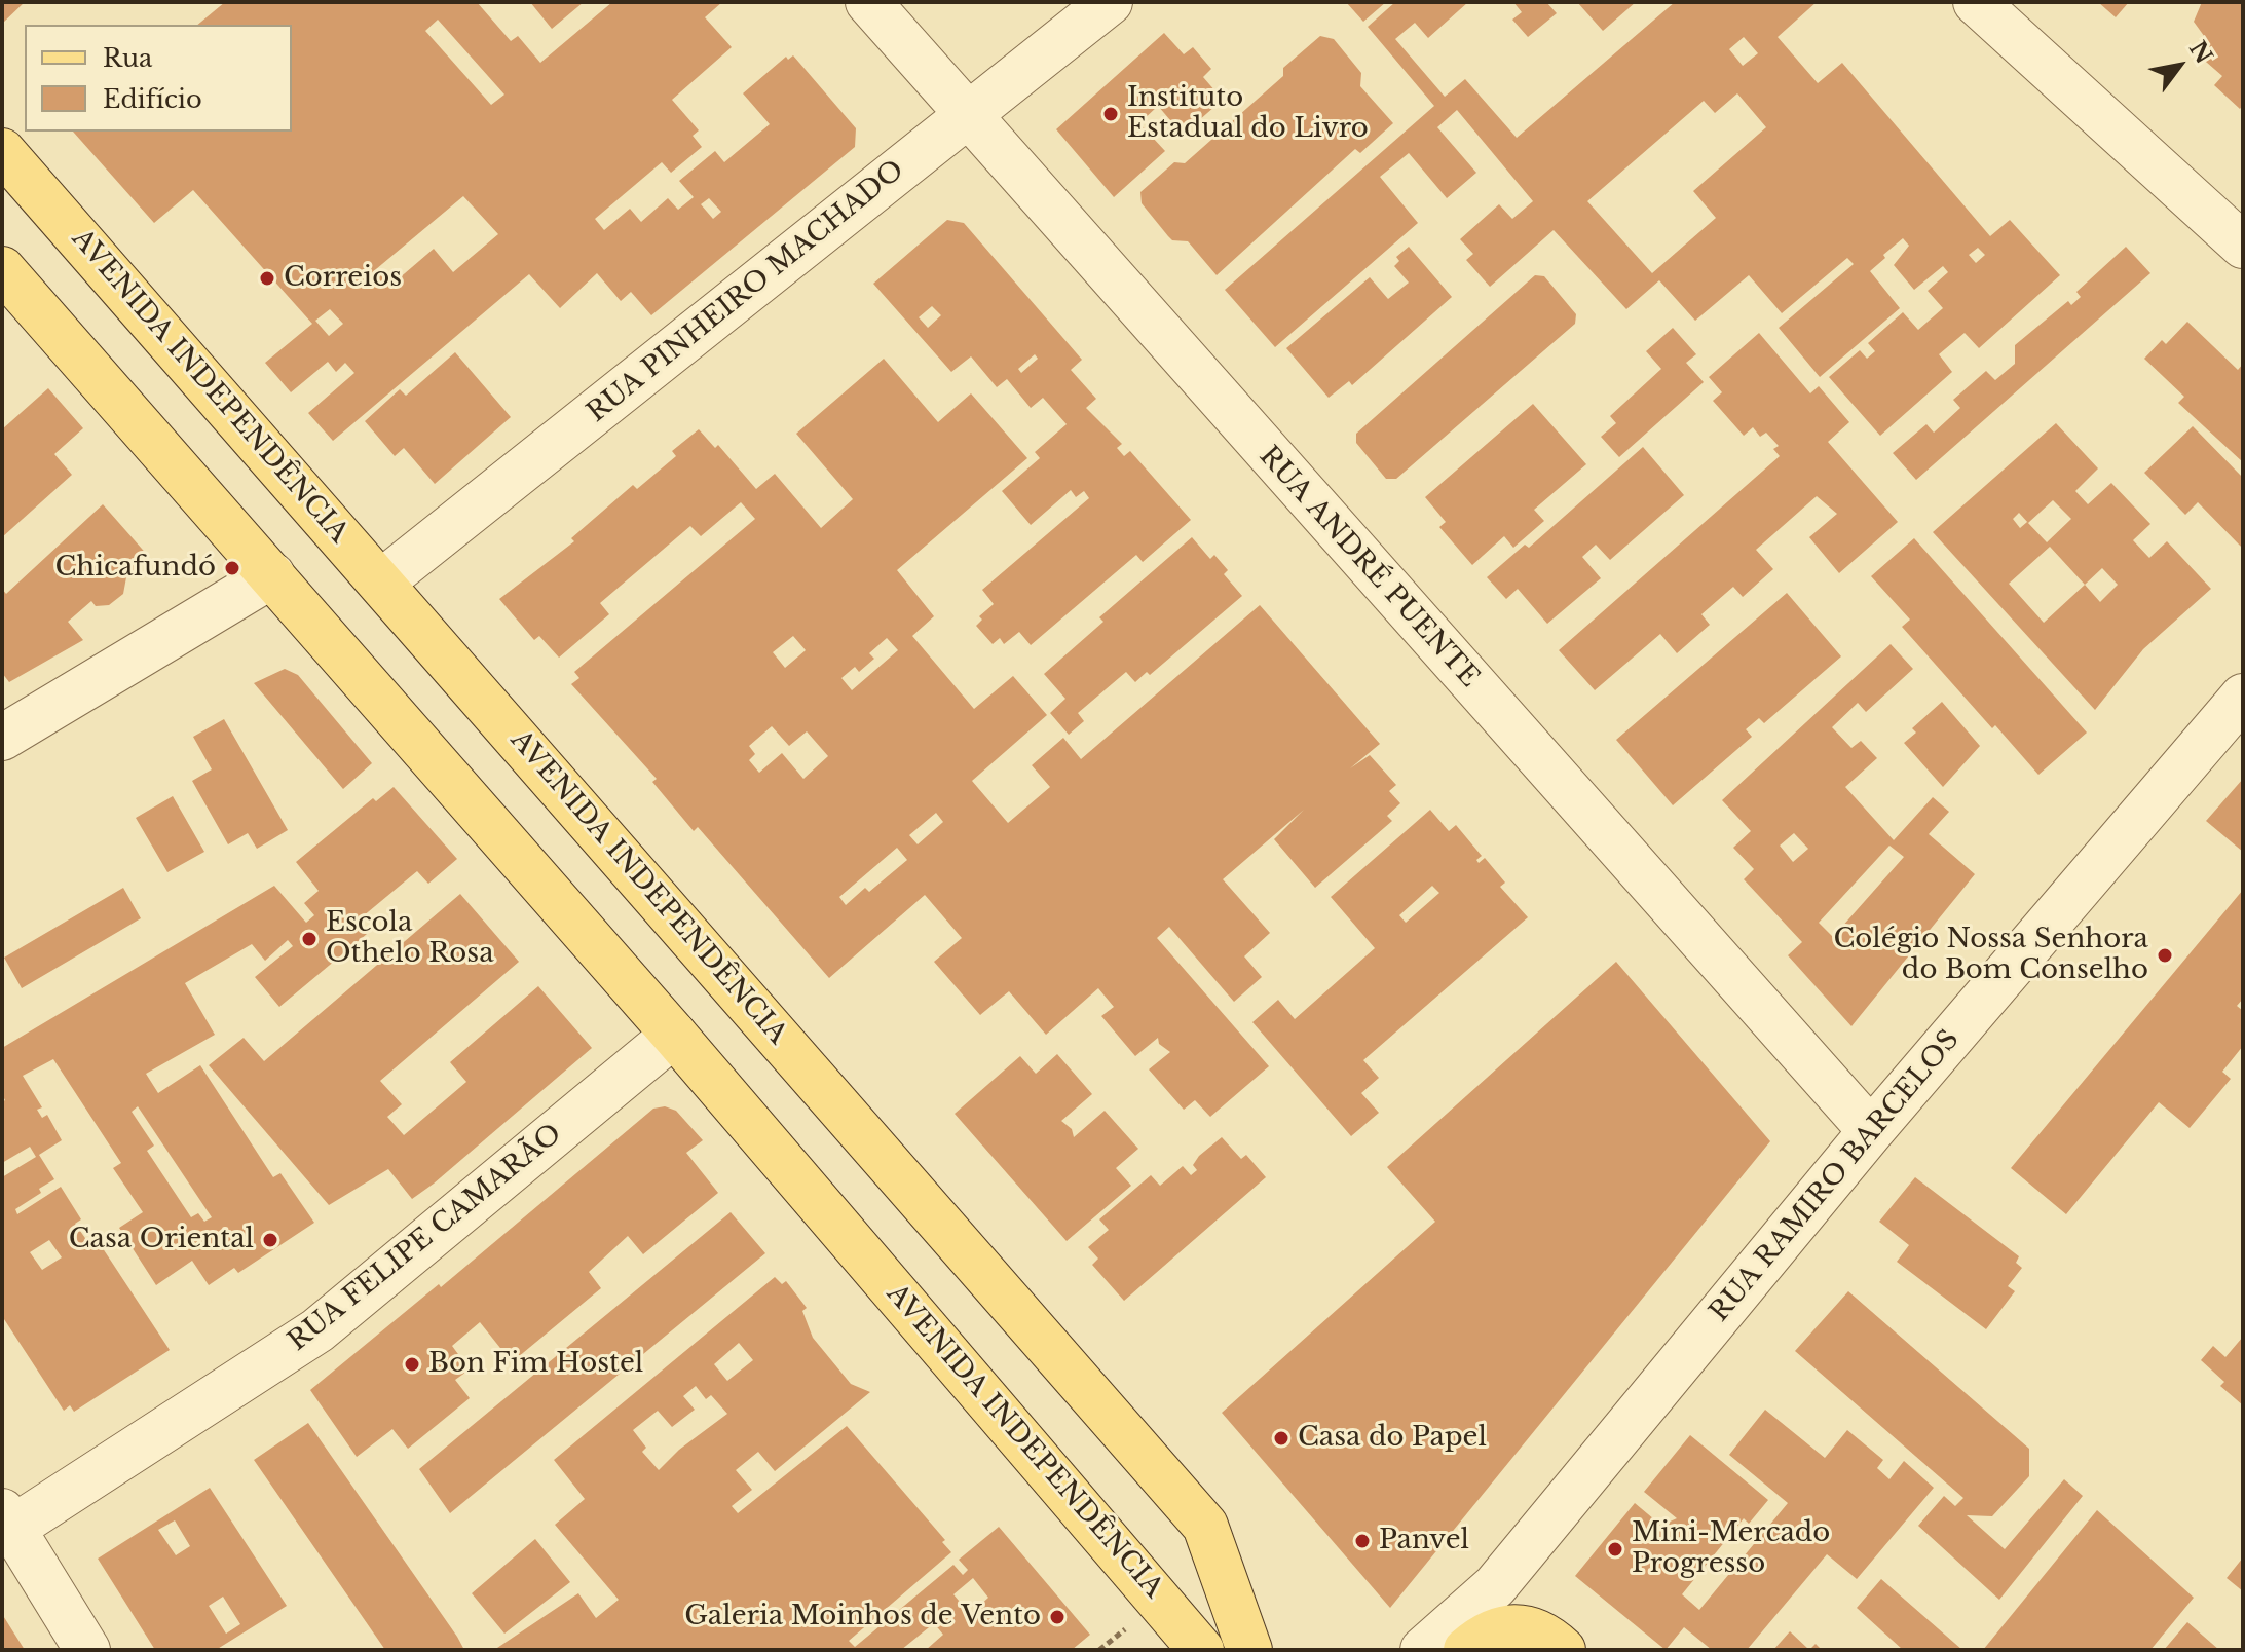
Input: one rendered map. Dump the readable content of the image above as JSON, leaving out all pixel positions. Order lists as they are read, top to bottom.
{
  "streets": {
    "main road": ["AVENIDA INDEPENDÊNCIA"],
    "street": [
      "RUA PINHEIRO MACHADO",
      "RUA ANDRÉ PUENTE",
      "RUA RAMIRO BARCELOS",
      "RUA FELIPE CAMARÃO"
    ]
  },
  "crossings": [
    ["RUA PINHEIRO MACHADO", "AVENIDA INDEPENDÊNCIA"],
    ["RUA PINHEIRO MACHADO", "RUA ANDRÉ PUENTE"],
    ["AVENIDA INDEPENDÊNCIA", "RUA FELIPE CAMARÃO"],
    ["RUA ANDRÉ PUENTE", "RUA RAMIRO BARCELOS"]
  ],
  "places": [
    "Instituto Estadual do Livro",
    "Correios",
    "Chicafundó",
    "Escola Othelo Rosa",
    "Colégio Nossa Senhora do Bom Conselho",
    "Casa Oriental",
    "Bon Fim Hostel",
    "Casa do Papel",
    "Panvel",
    "Mini-Mercado Progresso",
    "Galeria Moinhos de Vento"
  ],
  "legend": ["Rua", "Edifício"],
  "north": "top right"
}
